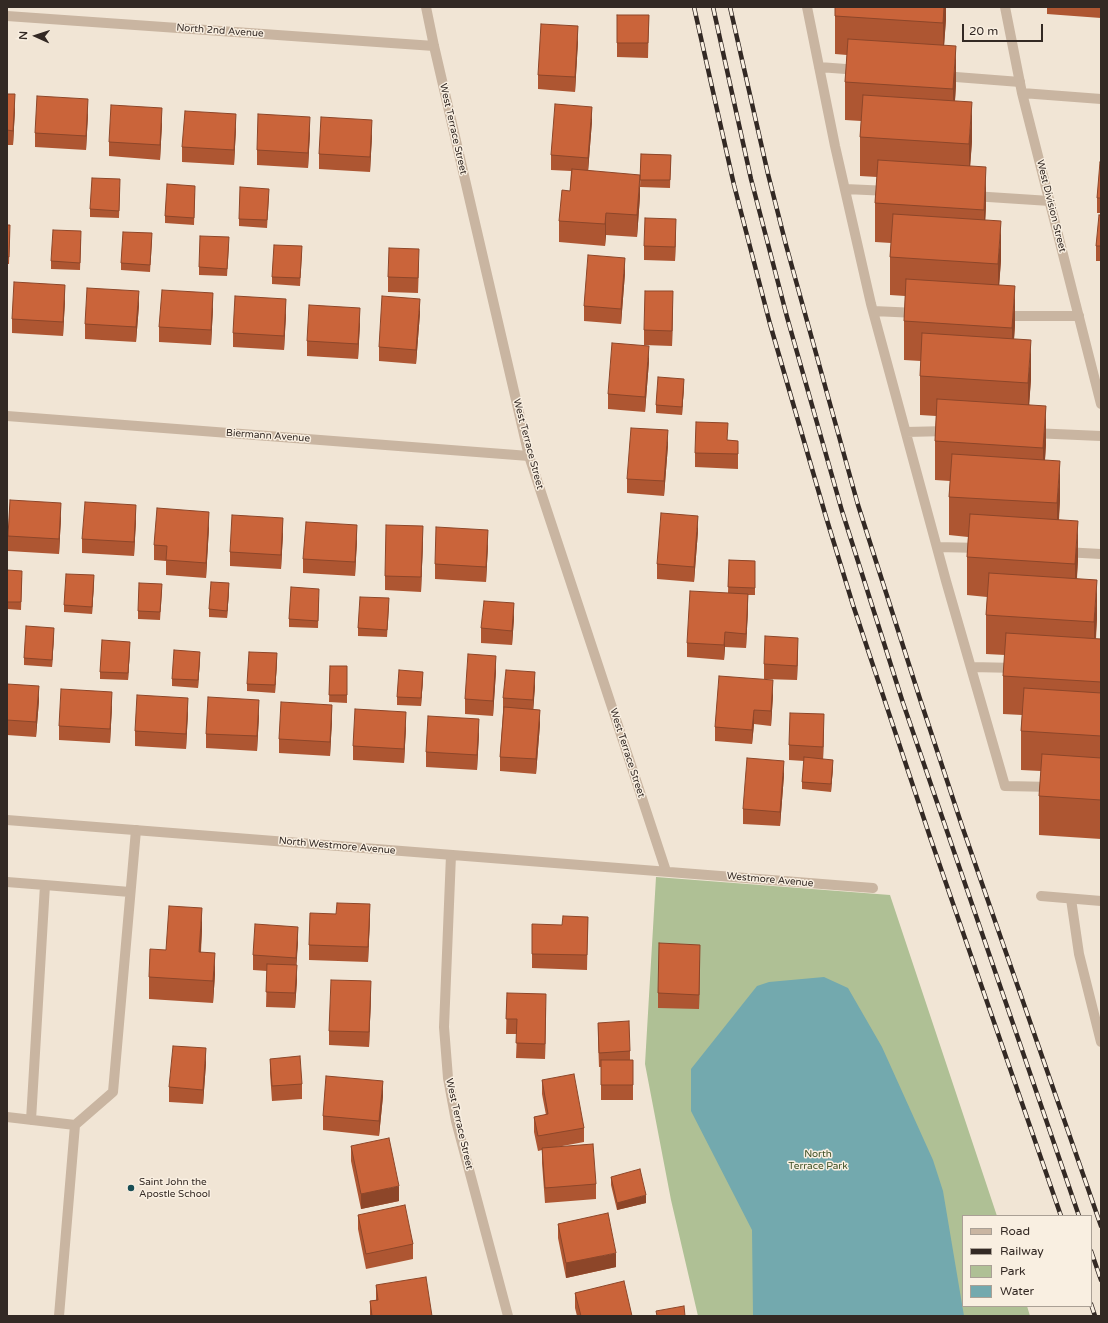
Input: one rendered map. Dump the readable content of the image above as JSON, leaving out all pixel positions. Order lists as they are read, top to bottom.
{
  "streets": {
    "street": [
      "North 2nd Avenue",
      "West Terrace Street",
      "West Division Street",
      "Biermann Avenue",
      "North Westmore Avenue",
      "Westmore Avenue"
    ]
  },
  "crossings": [
    ["North 2nd Avenue", "West Terrace Street"],
    ["West Terrace Street", "Biermann Avenue"],
    ["West Terrace Street", "North Westmore Avenue"],
    ["West Terrace Street", "Westmore Avenue"],
    ["North Westmore Avenue", "Westmore Avenue"]
  ],
  "parks": ["North Terrace Park"],
  "places": ["Saint John the Apostle School"],
  "legend": [
    "Road",
    "Railway",
    "Park",
    "Water"
  ],
  "scale_bar": "20 m",
  "north": "left"
}
